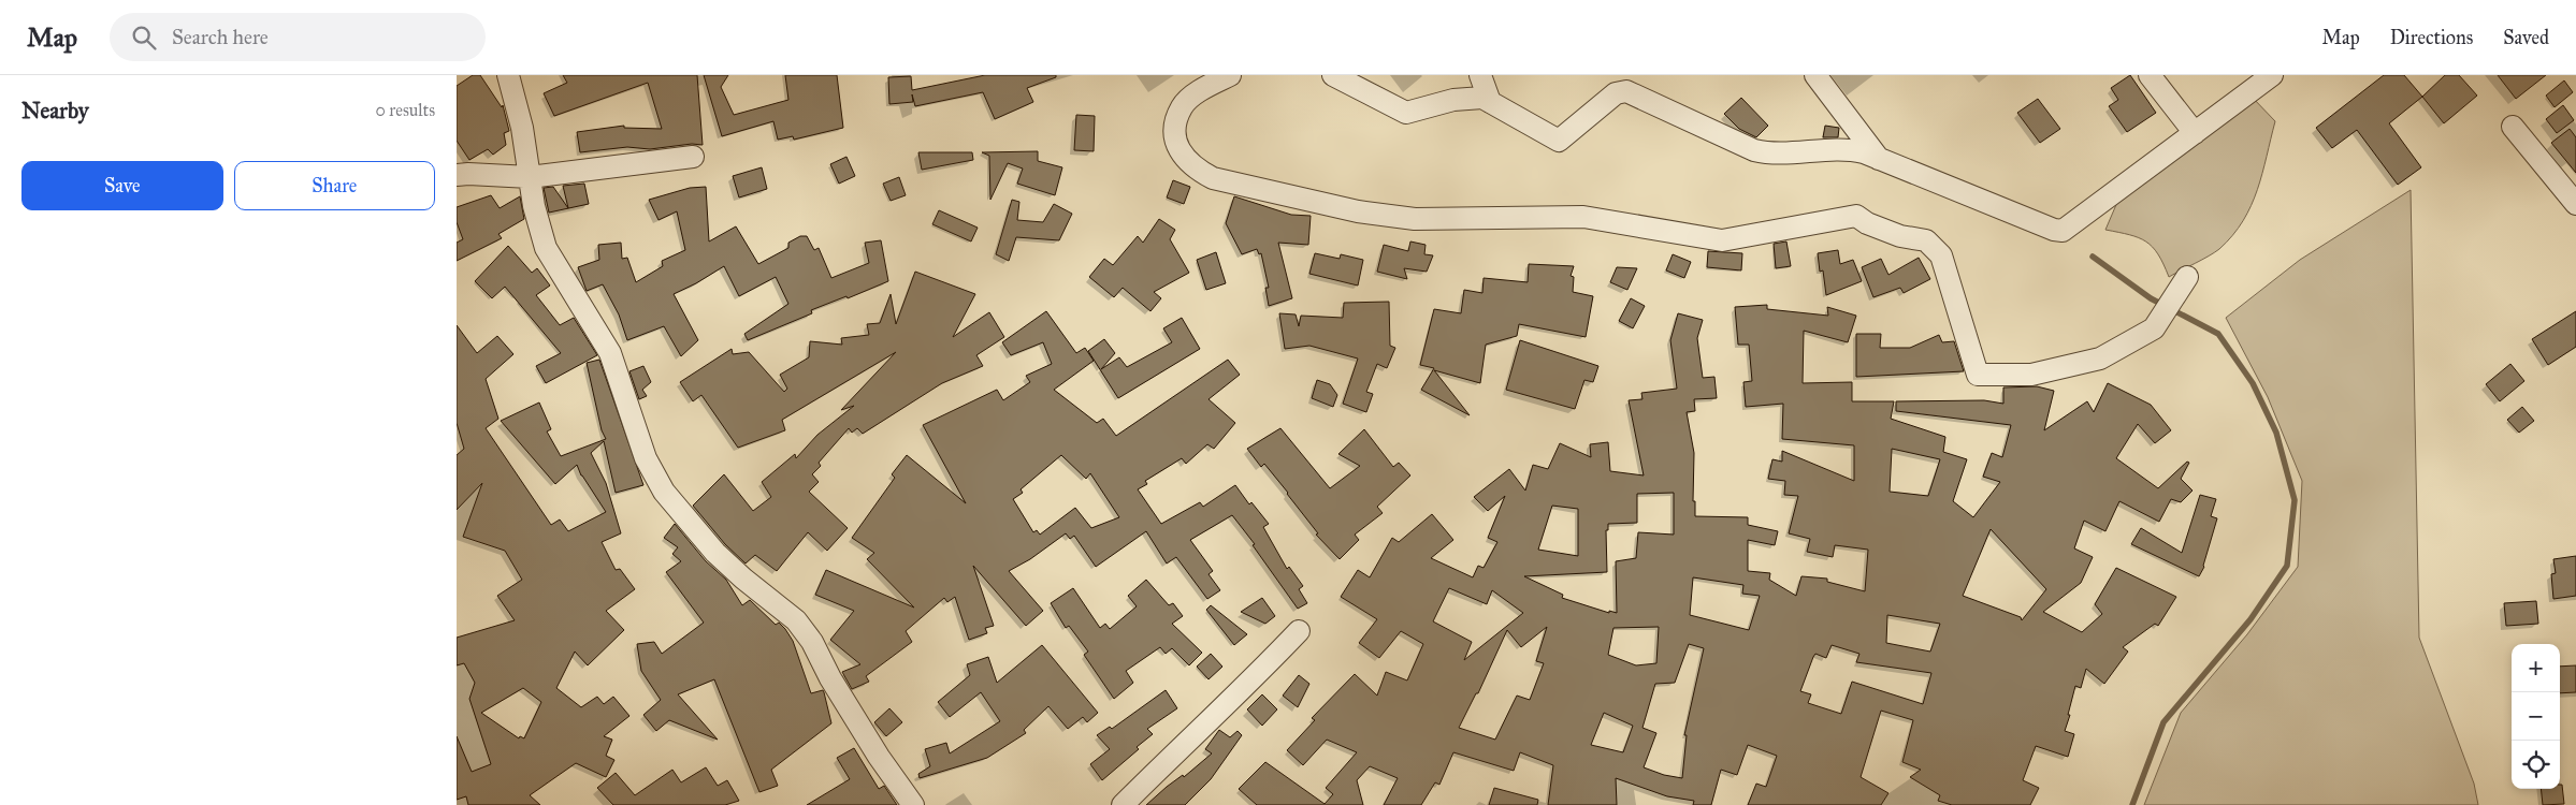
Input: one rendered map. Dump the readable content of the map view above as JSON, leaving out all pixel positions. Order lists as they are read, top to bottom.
{
  "page": {
    "header": "Map",
    "search": "Search here",
    "nav": ["Map", "Directions", "Saved"],
    "heading": ["Nearby", "0 results"],
    "buttons": ["Save", "Share"],
    "map_buttons": ["+", "−"]
  }
}
